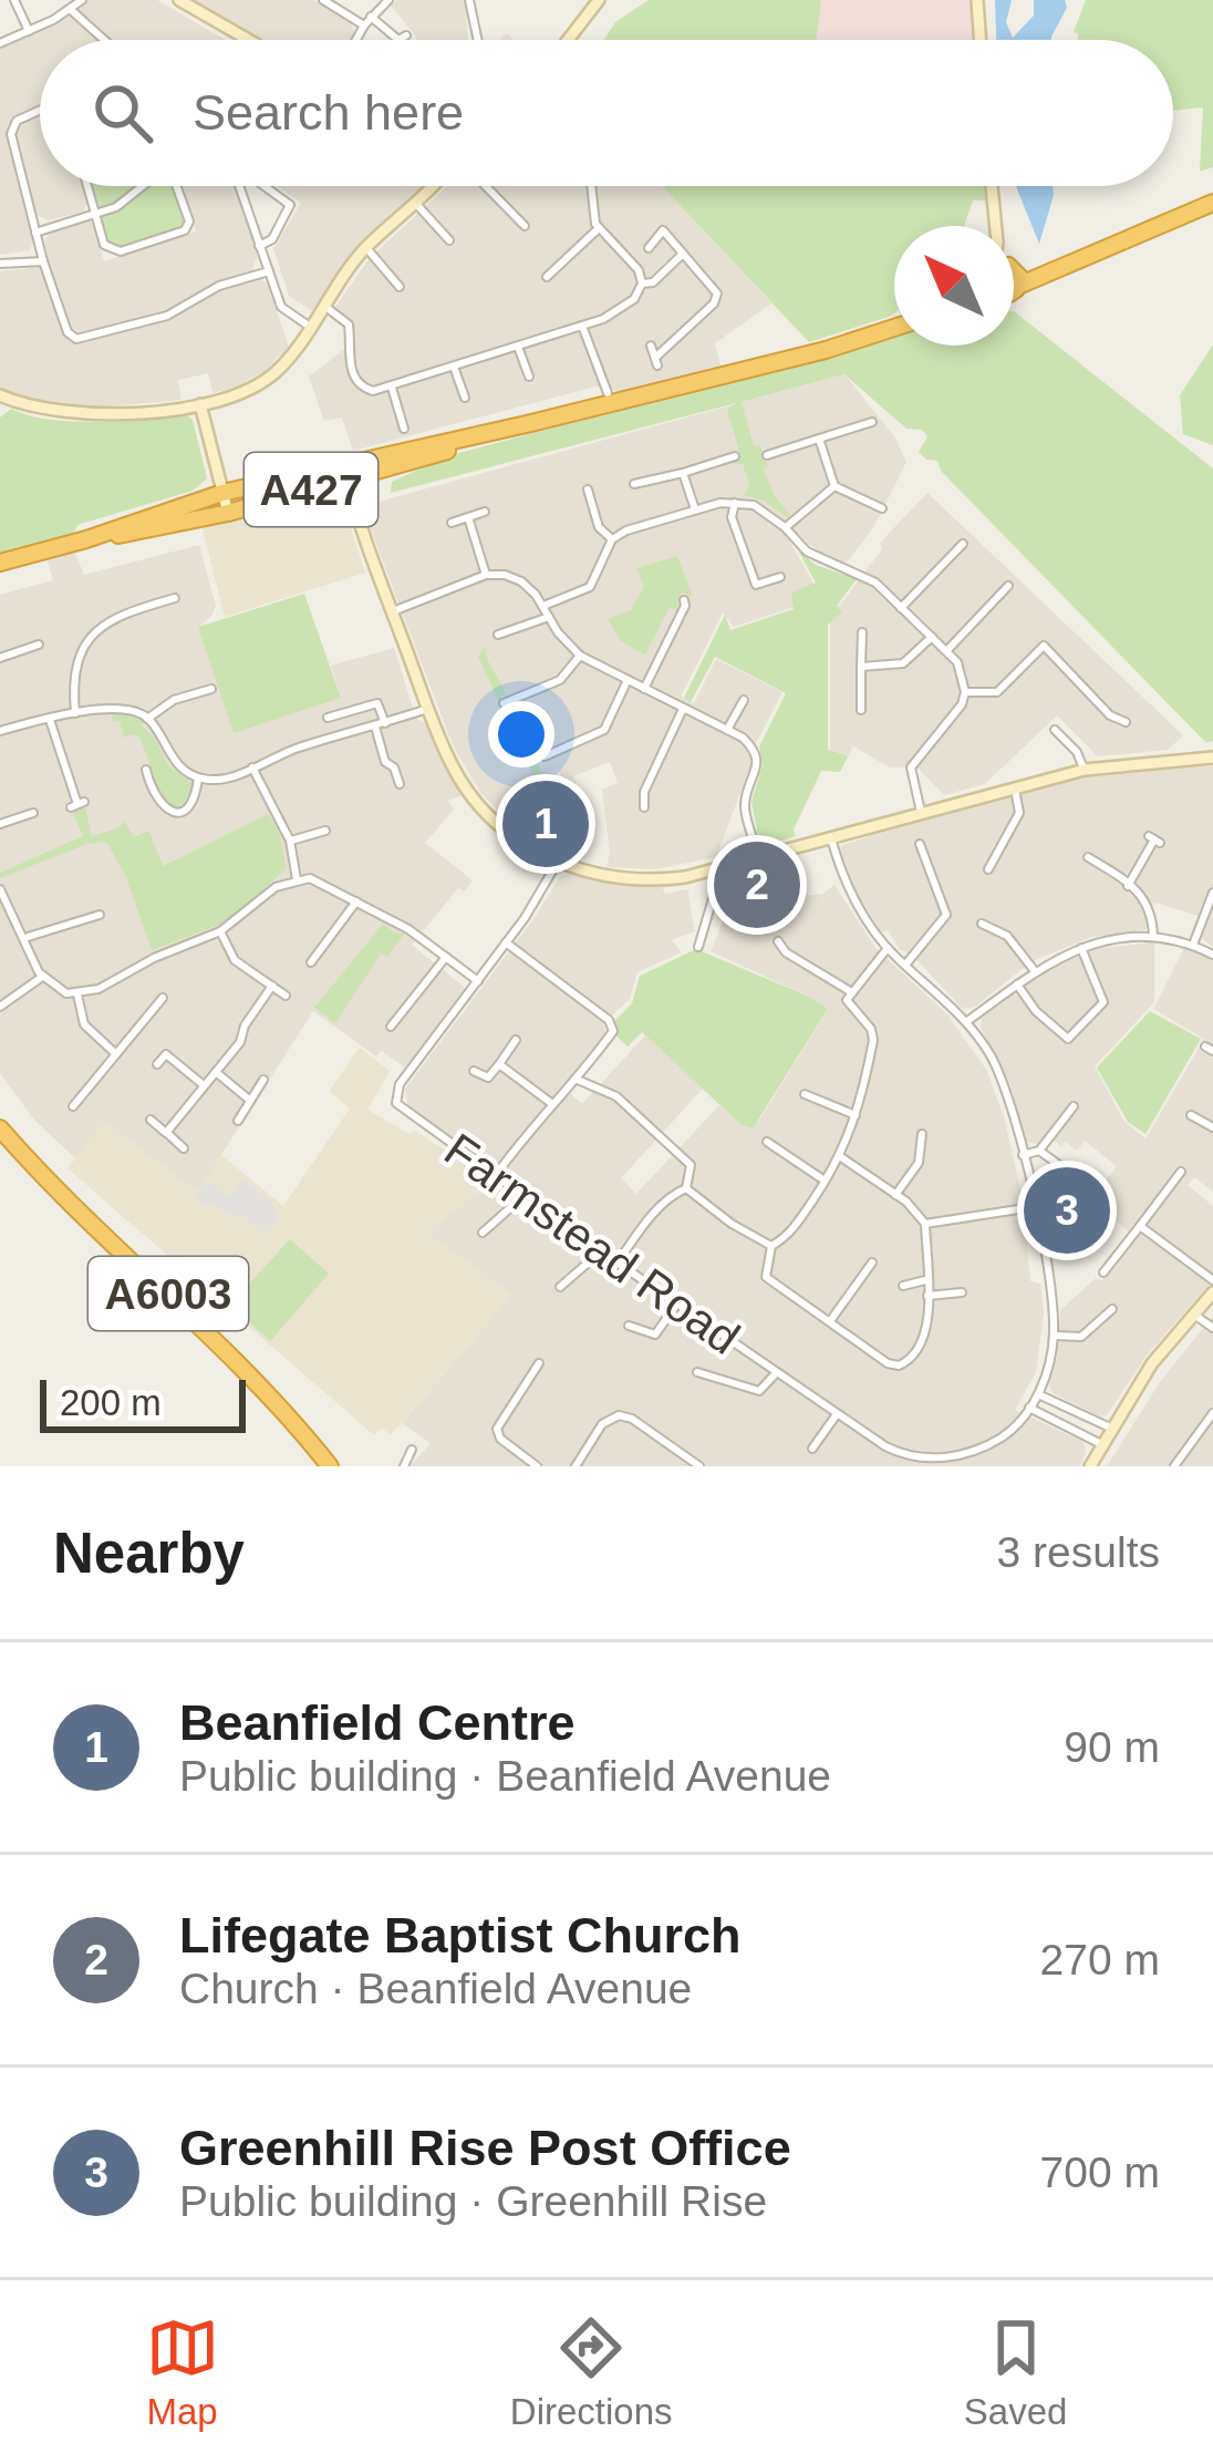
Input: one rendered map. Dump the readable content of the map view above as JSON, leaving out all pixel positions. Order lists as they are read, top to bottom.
{
  "streets": {
    "highway": ["A427", "A6003"],
    "street": ["Farmstead Road"]
  },
  "scale_bar": "200 m",
  "north": "top left",
  "page": {
    "search": "Search here",
    "pins": ["1", "2", "3"],
    "scale": "200 m",
    "heading": ["Nearby", "3 results"],
    "list": [
      {
        "mark": "1",
        "name": "Beanfield Centre",
        "note": "Public building · Beanfield Avenue",
        "value": "90 m"
      },
      {
        "mark": "2",
        "name": "Lifegate Baptist Church",
        "note": "Church · Beanfield Avenue",
        "value": "270 m"
      },
      {
        "mark": "3",
        "name": "Greenhill Rise Post Office",
        "note": "Public building · Greenhill Rise",
        "value": "700 m"
      }
    ],
    "nav": ["Map", "Directions", "Saved"]
  }
}
